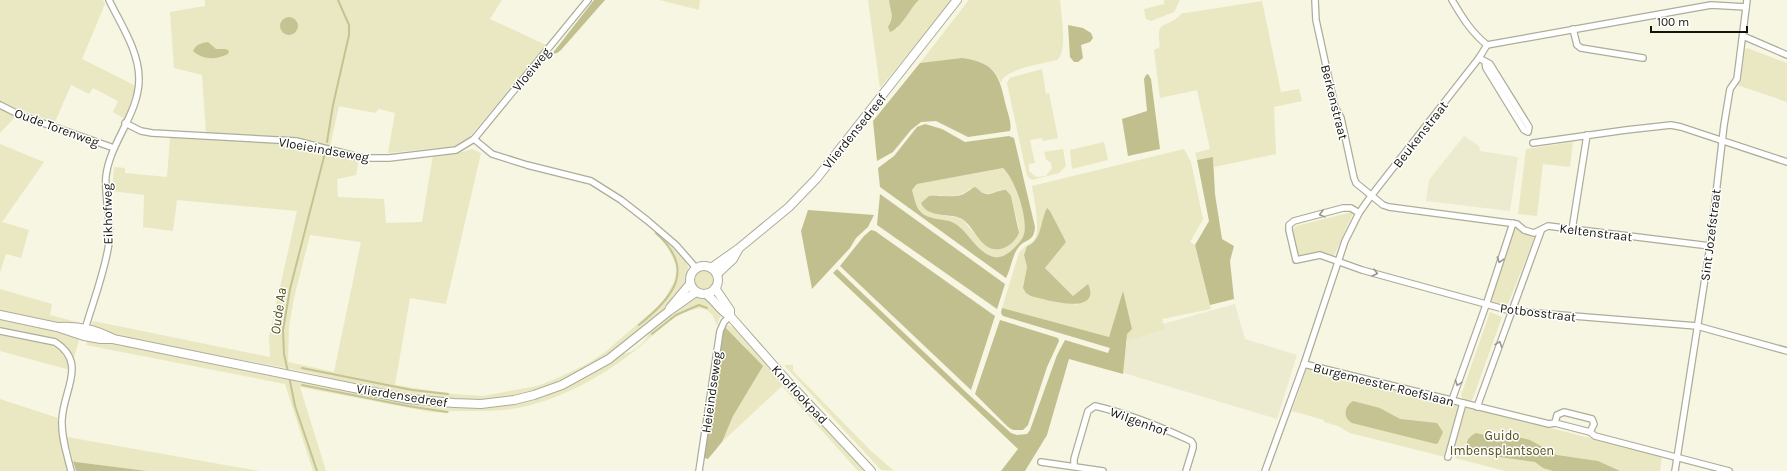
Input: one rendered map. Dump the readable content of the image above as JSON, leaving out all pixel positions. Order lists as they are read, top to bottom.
{
  "streets": {
    "main road": ["Vlierdensedreef", "Knoflookpad"],
    "street": [
      "Vloeiweg",
      "Berkenstraat",
      "Oude Torenweg",
      "Beukenstraat",
      "Vloeieindseweg",
      "Eikhofweg",
      "Keltenstraat",
      "Sint Jozefstraat",
      "Potbosstraat",
      "Burgemeester Roefslaan",
      "Heieindseweg",
      "Wilgenhof"
    ]
  },
  "crossings": [
    ["Vloeiweg", "Vloeieindseweg"],
    ["Berkenstraat", "Beukenstraat"],
    ["Berkenstraat", "Keltenstraat"],
    ["Oude Torenweg", "Eikhofweg"],
    ["Vlierdensedreef", "Knoflookpad"],
    ["Beukenstraat", "Keltenstraat"],
    ["Beukenstraat", "Potbosstraat"],
    ["Beukenstraat", "Burgemeester Roefslaan"],
    ["Vloeieindseweg", "Eikhofweg"],
    ["Keltenstraat", "Sint Jozefstraat"],
    ["Sint Jozefstraat", "Potbosstraat"],
    ["Sint Jozefstraat", "Burgemeester Roefslaan"],
    ["Heieindseweg", "Knoflookpad"]
  ],
  "water": ["Oude Aa"],
  "parks": ["Guido Imbensplantsoen"],
  "scale_bar": "100 m"
}
